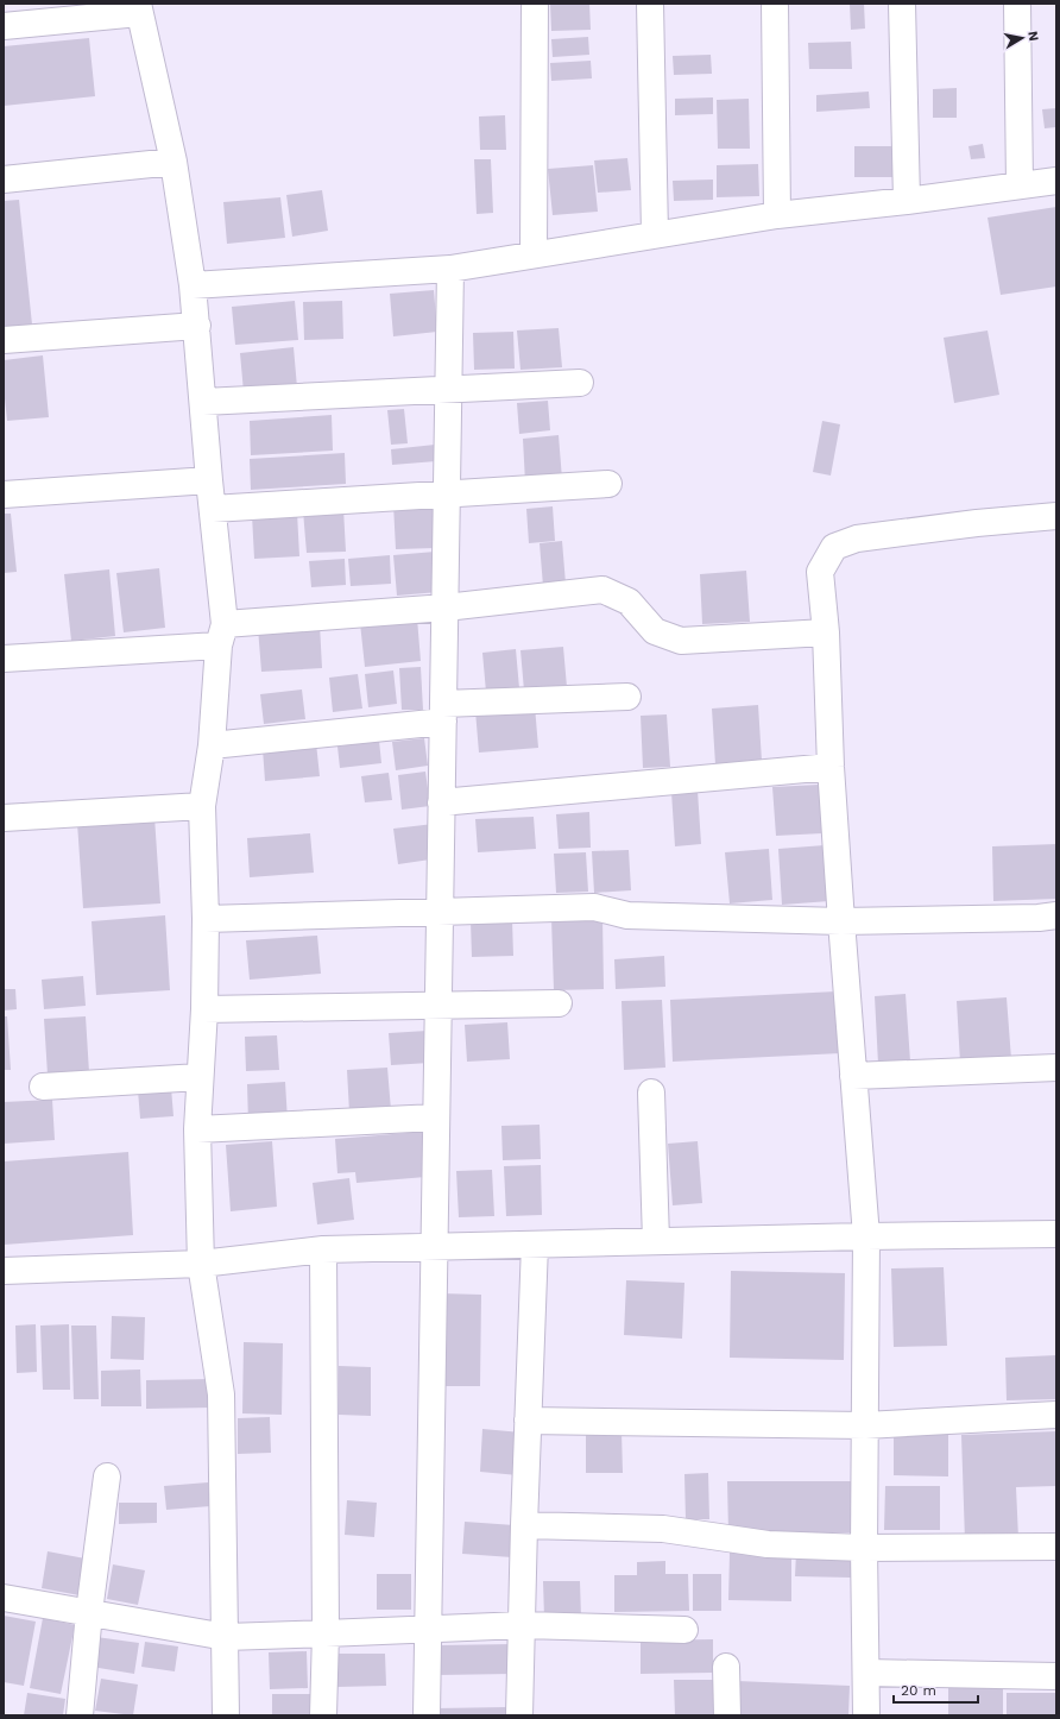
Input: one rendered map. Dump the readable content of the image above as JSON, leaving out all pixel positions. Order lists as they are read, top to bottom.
{
  "scale_bar": "20 m",
  "north": "right"
}
